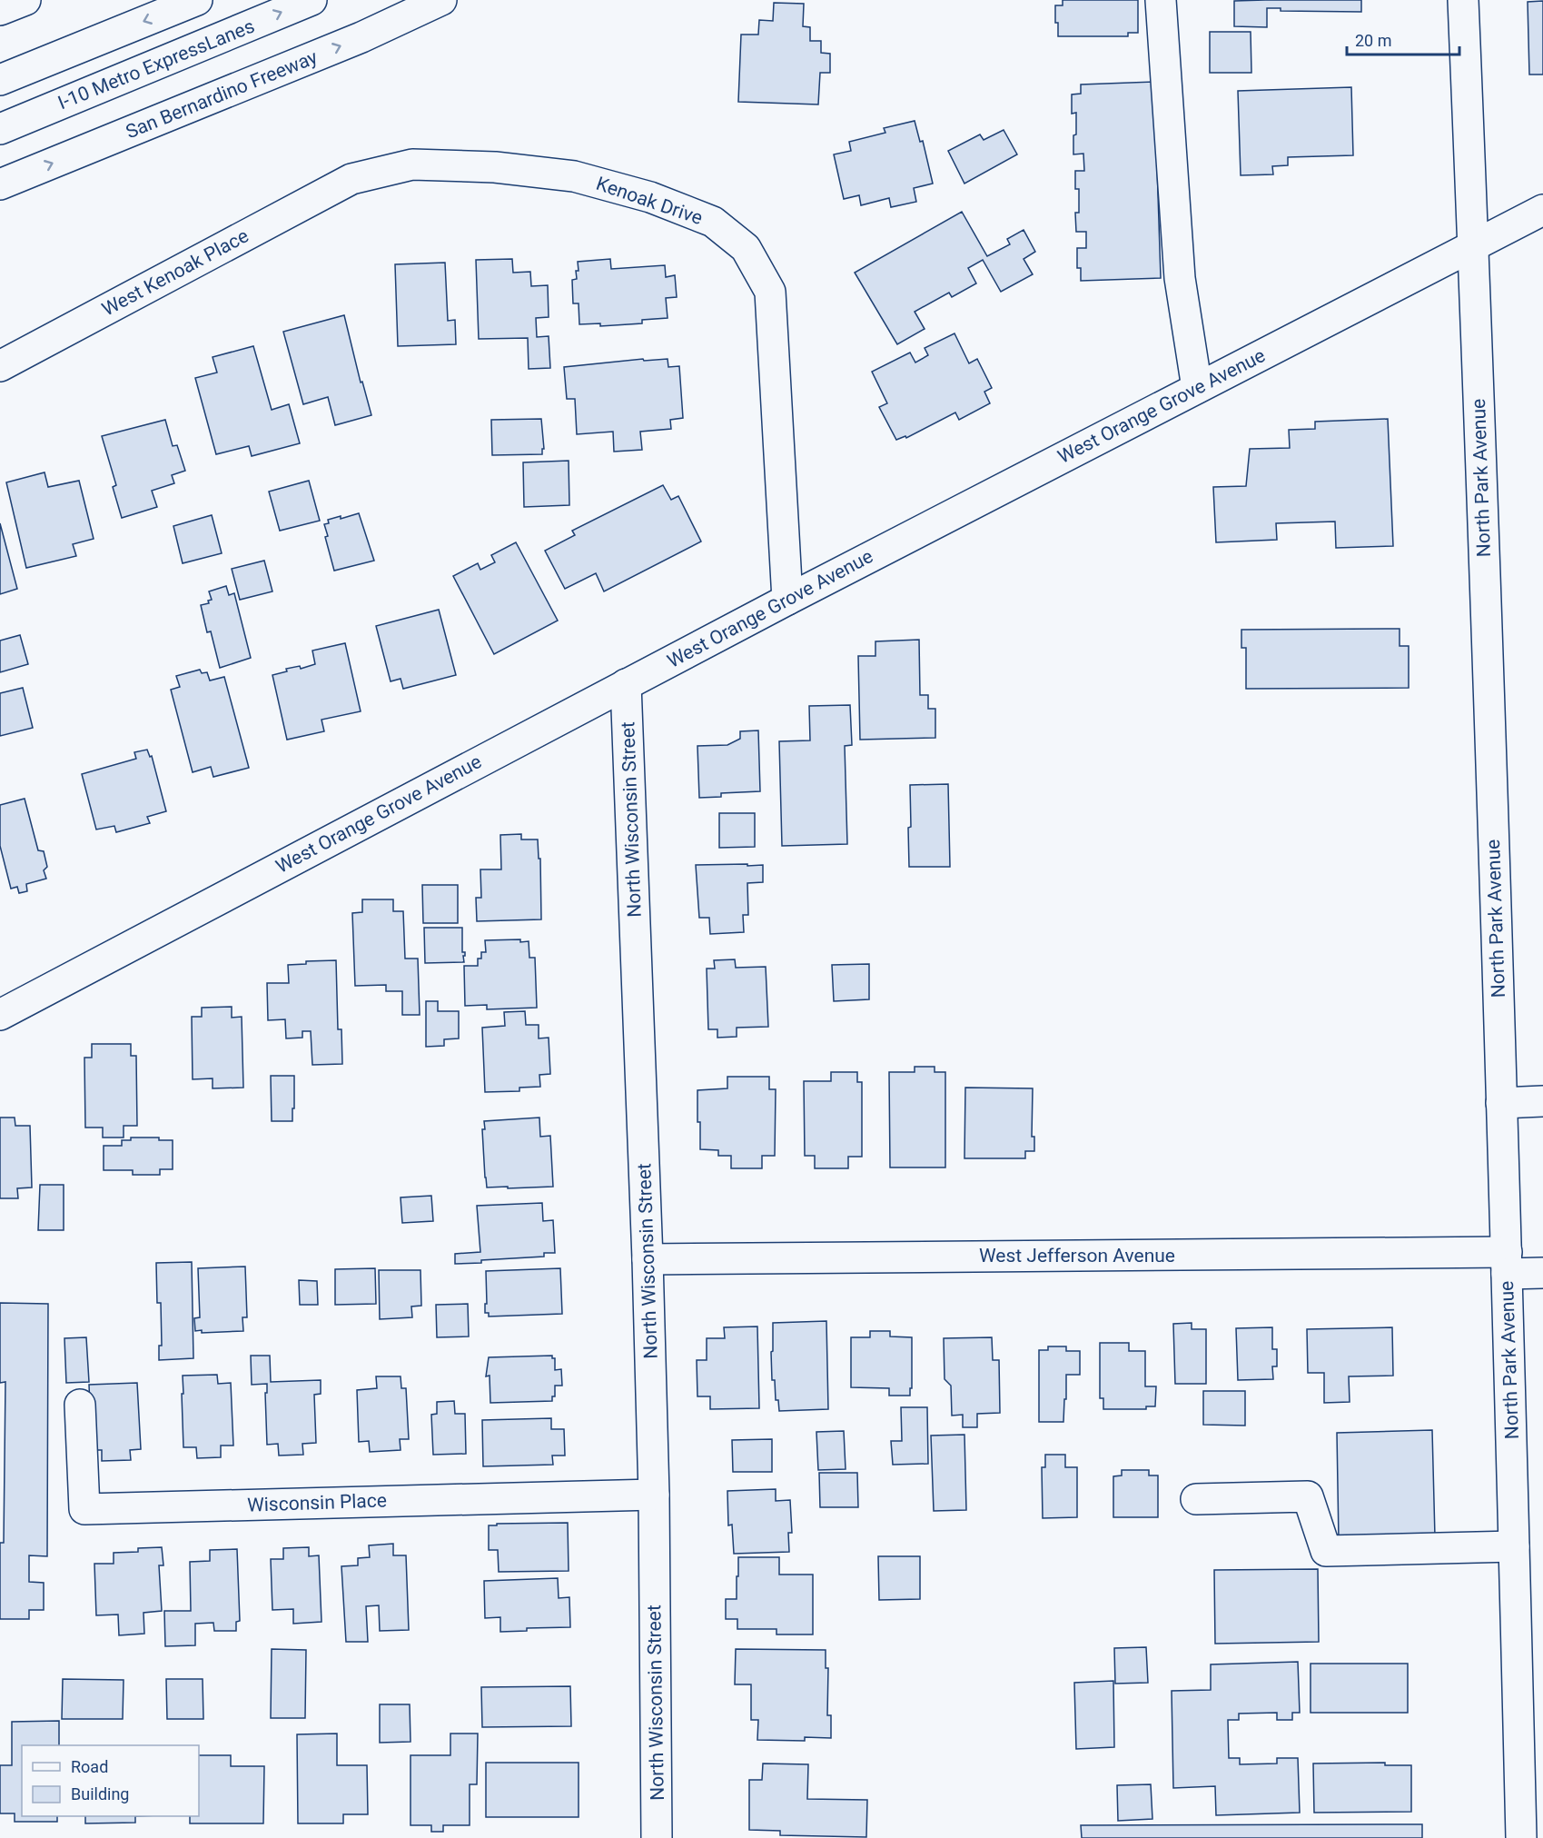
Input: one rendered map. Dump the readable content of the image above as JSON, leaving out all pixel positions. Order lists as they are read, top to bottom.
{
  "streets": {
    "main road": [
      "I-10 Metro ExpressLanes",
      "San Bernardino Freeway",
      "Kenoak Drive",
      "West Kenoak Place",
      "West Orange Grove Avenue",
      "North Park Avenue",
      "North Wisconsin Street",
      "West Jefferson Avenue",
      "Wisconsin Place"
    ]
  },
  "crossings": [
    ["Kenoak Drive", "West Kenoak Place"],
    ["Kenoak Drive", "West Orange Grove Avenue"],
    ["West Orange Grove Avenue", "North Park Avenue"],
    ["West Orange Grove Avenue", "North Wisconsin Street"],
    ["North Park Avenue", "West Jefferson Avenue"],
    ["North Wisconsin Street", "West Jefferson Avenue"],
    ["North Wisconsin Street", "Wisconsin Place"]
  ],
  "legend": ["Road", "Building"],
  "scale_bar": "20 m"
}
